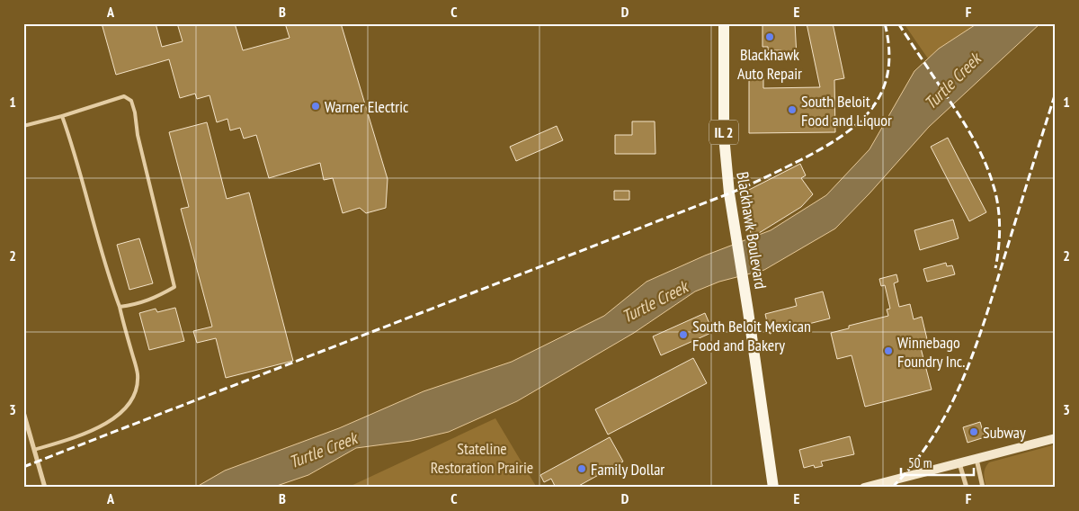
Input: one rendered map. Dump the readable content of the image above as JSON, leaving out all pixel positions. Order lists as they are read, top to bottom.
{
  "streets": {
    "main road": ["IL 2", "Blackhawk Boulevard"]
  },
  "water": ["Turtle Creek"],
  "parks": ["Stateline Restoration Prairie"],
  "places": [
    "Blackhawk Auto Repair",
    "Warner Electric",
    "South Beloit Food and Liquor",
    "South Beloit Mexican Food and Bakery",
    "Winnebago Foundry Inc.",
    "Subway",
    "Family Dollar"
  ],
  "scale_bar": "50 m",
  "grid": {
    "columns": [
      "A",
      "B",
      "C",
      "D",
      "E",
      "F"
    ],
    "rows": ["1", "2", "3"]
  }
}
